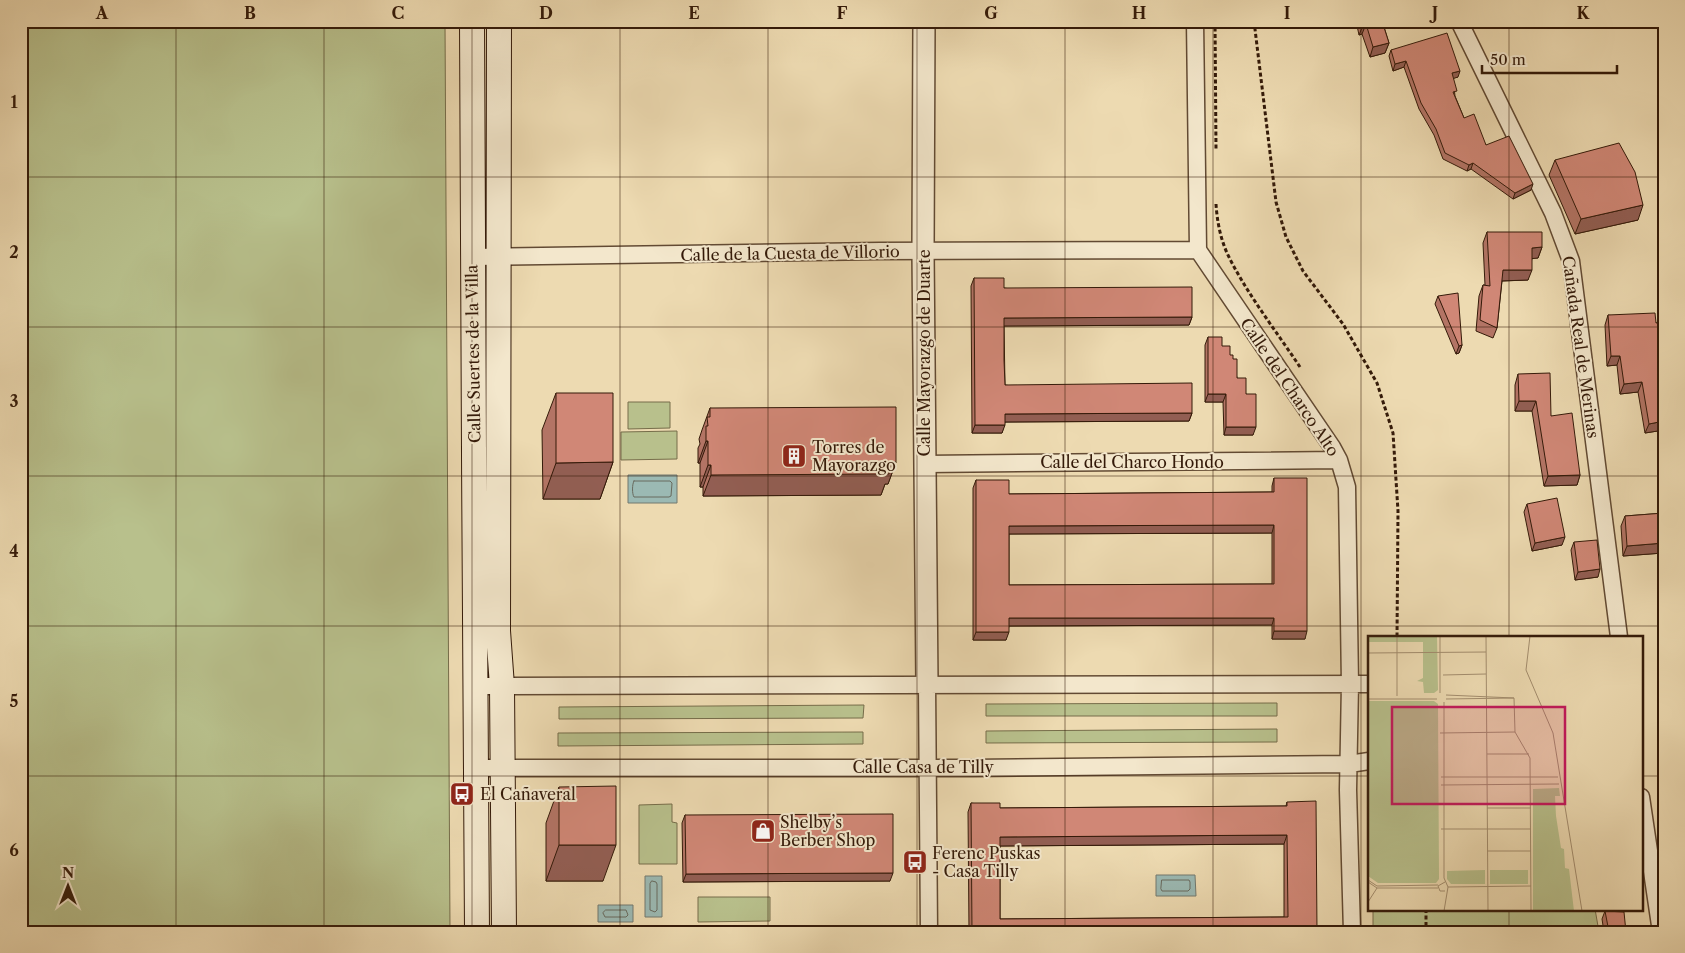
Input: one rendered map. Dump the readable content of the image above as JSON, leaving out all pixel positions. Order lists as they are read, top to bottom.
{
  "streets": {
    "main road": ["Calle Suertes de la Villa"],
    "street": [
      "Calle de la Cuesta de Villorio",
      "Cañada Real de Merinas",
      "Calle Mayorazgo de Duarte",
      "Calle del Charco Alto",
      "Calle del Charco Hondo",
      "Calle Casa de Tilly"
    ]
  },
  "crossings": [
    ["Calle de la Cuesta de Villorio", "Calle Mayorazgo de Duarte"],
    ["Calle de la Cuesta de Villorio", "Calle Suertes de la Villa"],
    ["Calle de la Cuesta de Villorio", "Calle del Charco Alto"],
    ["Calle Mayorazgo de Duarte", "Calle del Charco Hondo"],
    ["Calle Suertes de la Villa", "Calle Casa de Tilly"],
    ["Calle del Charco Alto", "Calle del Charco Hondo"],
    ["Calle del Charco Alto", "Calle Casa de Tilly"]
  ],
  "places": {
    "building": ["Torres de Mayorazgo"],
    "bus stop": ["El Cañaveral", "Ferenc Puskas - Casa Tilly"],
    "shop": ["Shelby’s Berber Shop"]
  },
  "scale_bar": "50 m",
  "north": "top",
  "grid": {
    "columns": [
      "A",
      "B",
      "C",
      "D",
      "E",
      "F",
      "G",
      "H",
      "I",
      "J",
      "K"
    ],
    "rows": [
      "1",
      "2",
      "3",
      "4",
      "5",
      "6"
    ]
  }
}
